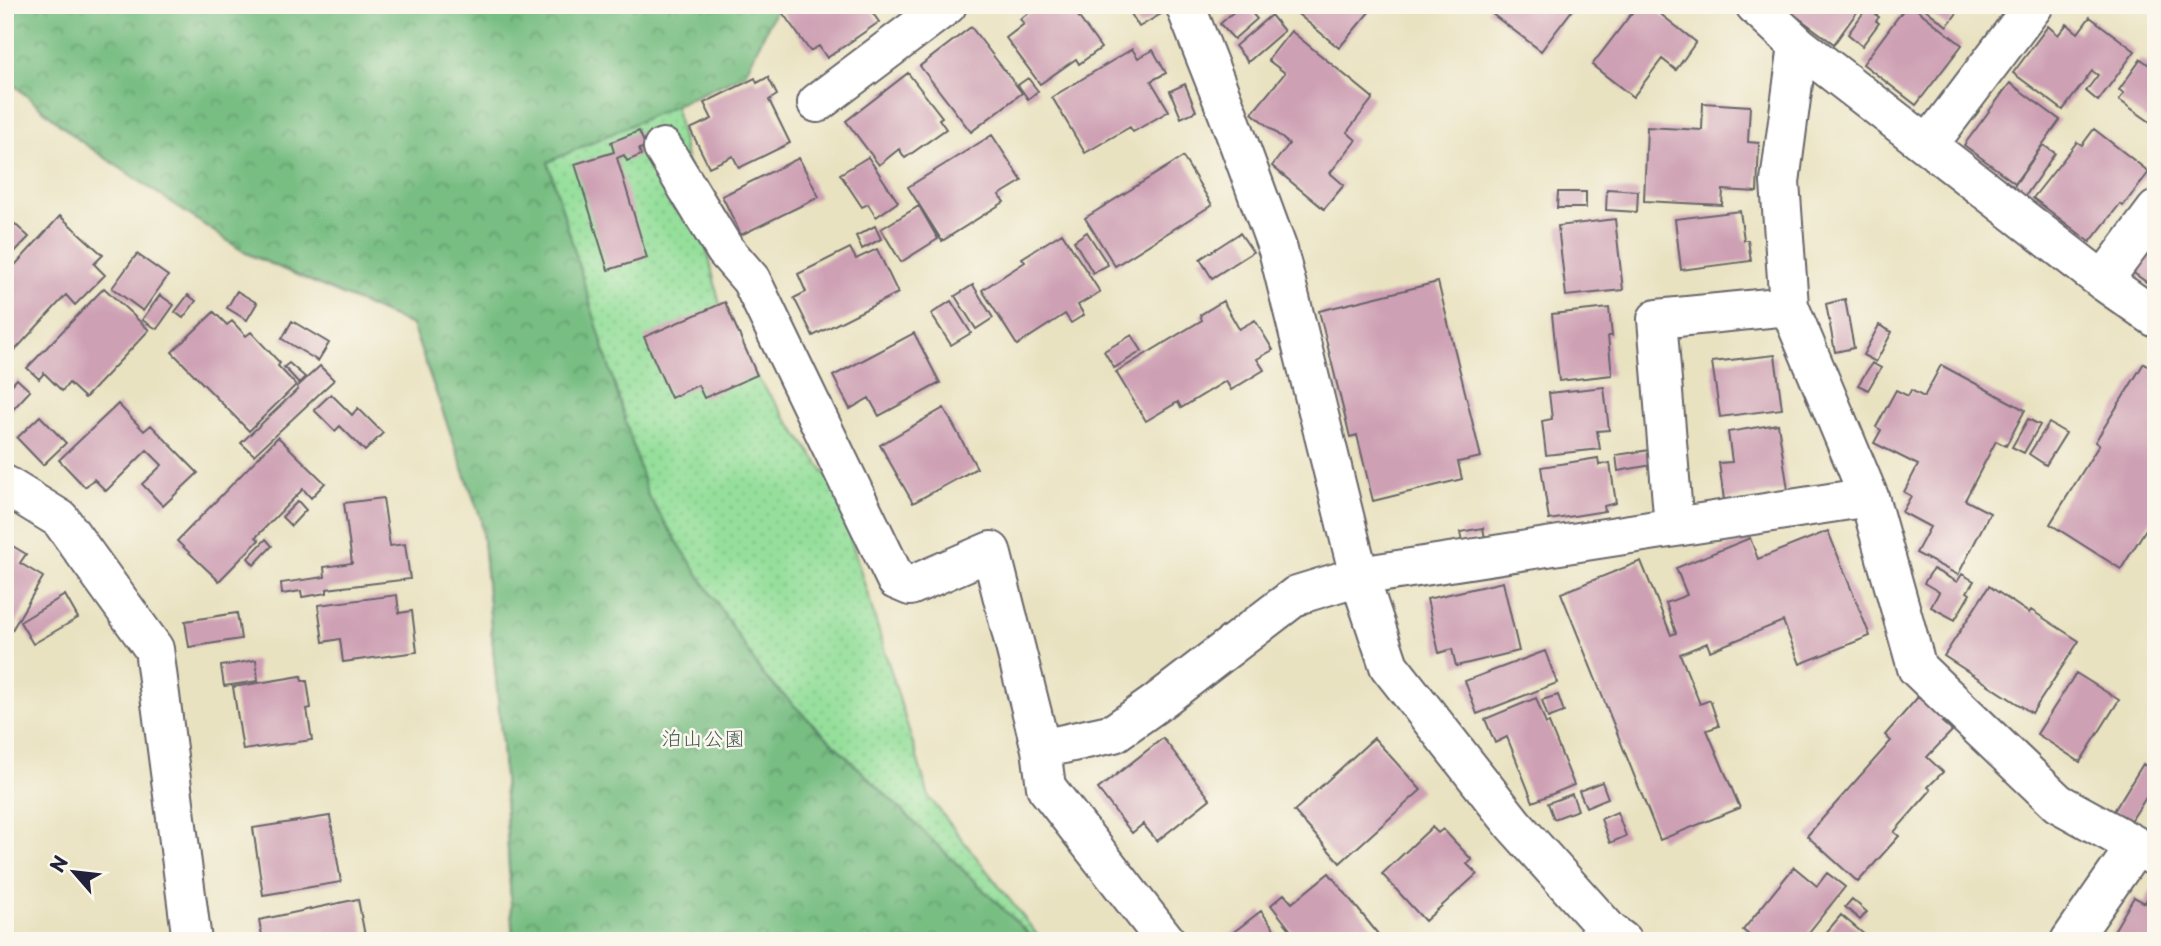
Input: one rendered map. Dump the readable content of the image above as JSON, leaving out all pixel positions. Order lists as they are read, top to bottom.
{
  "parks": ["泊山公園"],
  "north": "top left"
}
